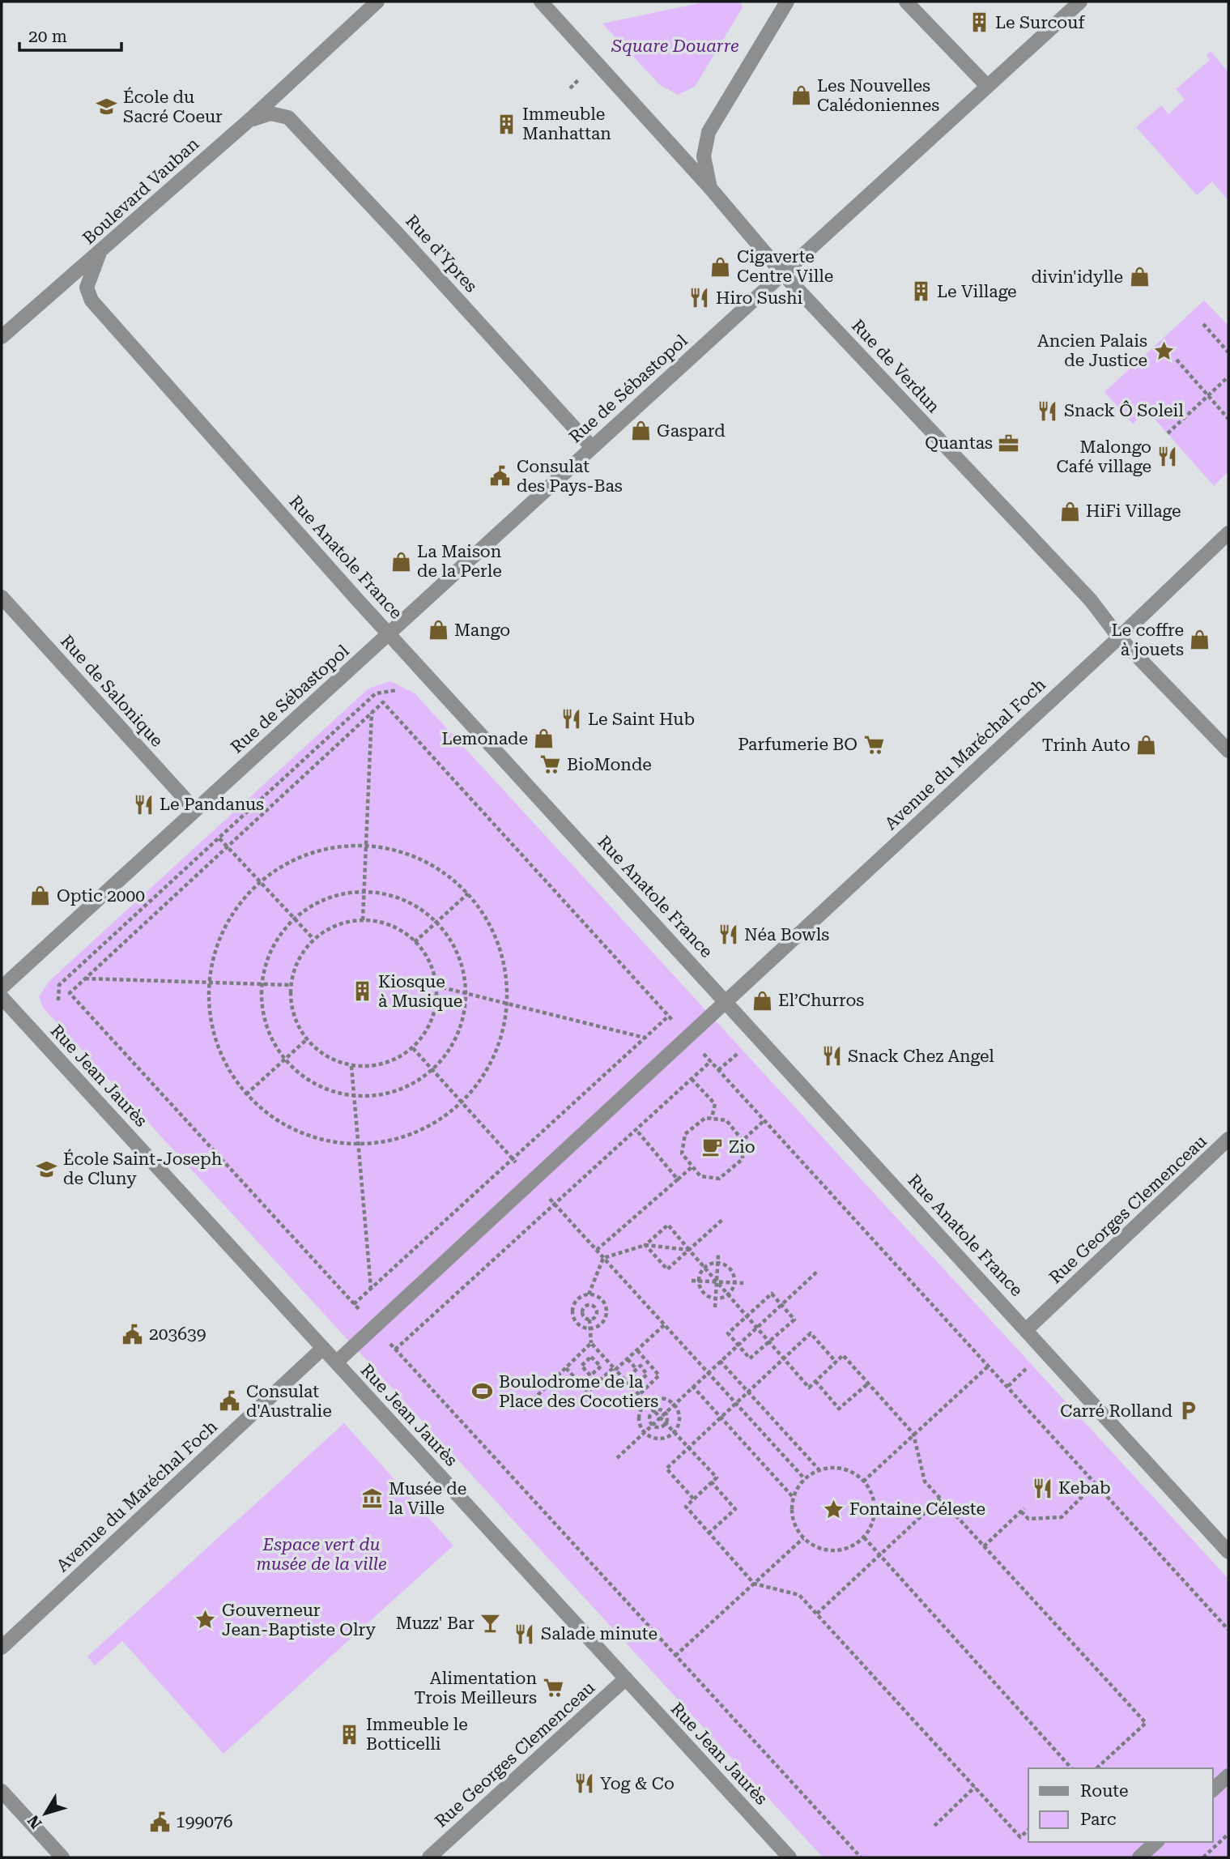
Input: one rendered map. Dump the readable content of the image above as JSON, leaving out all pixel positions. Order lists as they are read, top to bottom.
{
  "streets": {
    "street": [
      "Boulevard Vauban",
      "Rue d'Ypres",
      "Rue de Verdun",
      "Rue de Sébastopol",
      "Rue Anatole France",
      "Rue de Salonique",
      "Avenue du Maréchal Foch",
      "Rue Jean Jaurès",
      "Rue Georges Clemenceau"
    ]
  },
  "crossings": [
    ["Boulevard Vauban", "Rue d'Ypres"],
    ["Boulevard Vauban", "Rue Anatole France"],
    ["Rue d'Ypres", "Rue de Sébastopol"],
    ["Rue de Verdun", "Rue de Sébastopol"],
    ["Rue de Verdun", "Avenue du Maréchal Foch"],
    ["Rue de Sébastopol", "Rue Anatole France"],
    ["Rue de Sébastopol", "Rue de Salonique"],
    ["Rue Anatole France", "Avenue du Maréchal Foch"],
    ["Rue Anatole France", "Rue Georges Clemenceau"],
    ["Avenue du Maréchal Foch", "Rue Jean Jaurès"],
    ["Rue Jean Jaurès", "Rue Georges Clemenceau"]
  ],
  "parks": ["Square Douarre", "Espace vert du musée de la ville"],
  "places": {
    "building": [
      "Le Surcouf",
      "Immeuble Manhattan",
      "Le Village",
      "Kiosque à Musique",
      "Immeuble le Botticelli"
    ],
    "shop": [
      "Les Nouvelles Calédoniennes",
      "Cigaverte Centre Ville",
      "divin'idylle",
      "Gaspard",
      "HiFi Village",
      "La Maison de la Perle",
      "Mango",
      "Le coffre à jouets",
      "Lemonade",
      "Trinh Auto",
      "Optic 2000",
      "El’Churros"
    ],
    "school or university": ["École du Sacré Coeur", "École Saint-Joseph de Cluny"],
    "restaurant": [
      "Hiro Sushi",
      "Snack Ô Soleil",
      "Malongo Café village",
      "Le Saint Hub",
      "Le Pandanus",
      "Néa Bowls",
      "Snack Chez Angel",
      "Kebab",
      "Salade minute",
      "Yog & Co"
    ],
    "place": ["Ancien Palais de Justice", "Fontaine Céleste", "Gouverneur Jean-Baptiste Olry"],
    "office": ["Quantas"],
    "public building": [
      "Consulat des Pays-Bas",
      "203639",
      "Consulat d'Australie",
      "199076"
    ],
    "supermarket": ["Parfumerie BO", "BioMonde", "Alimentation Trois Meilleurs"],
    "cafe": ["Zio"],
    "sports": ["Boulodrome de la Place des Cocotiers"],
    "parking": ["Carré Rolland"],
    "museum": ["Musée de la Ville"],
    "bar": ["Muzz' Bar"]
  },
  "legend": ["Route", "Parc"],
  "scale_bar": "20 m",
  "north": "bottom left"
}
